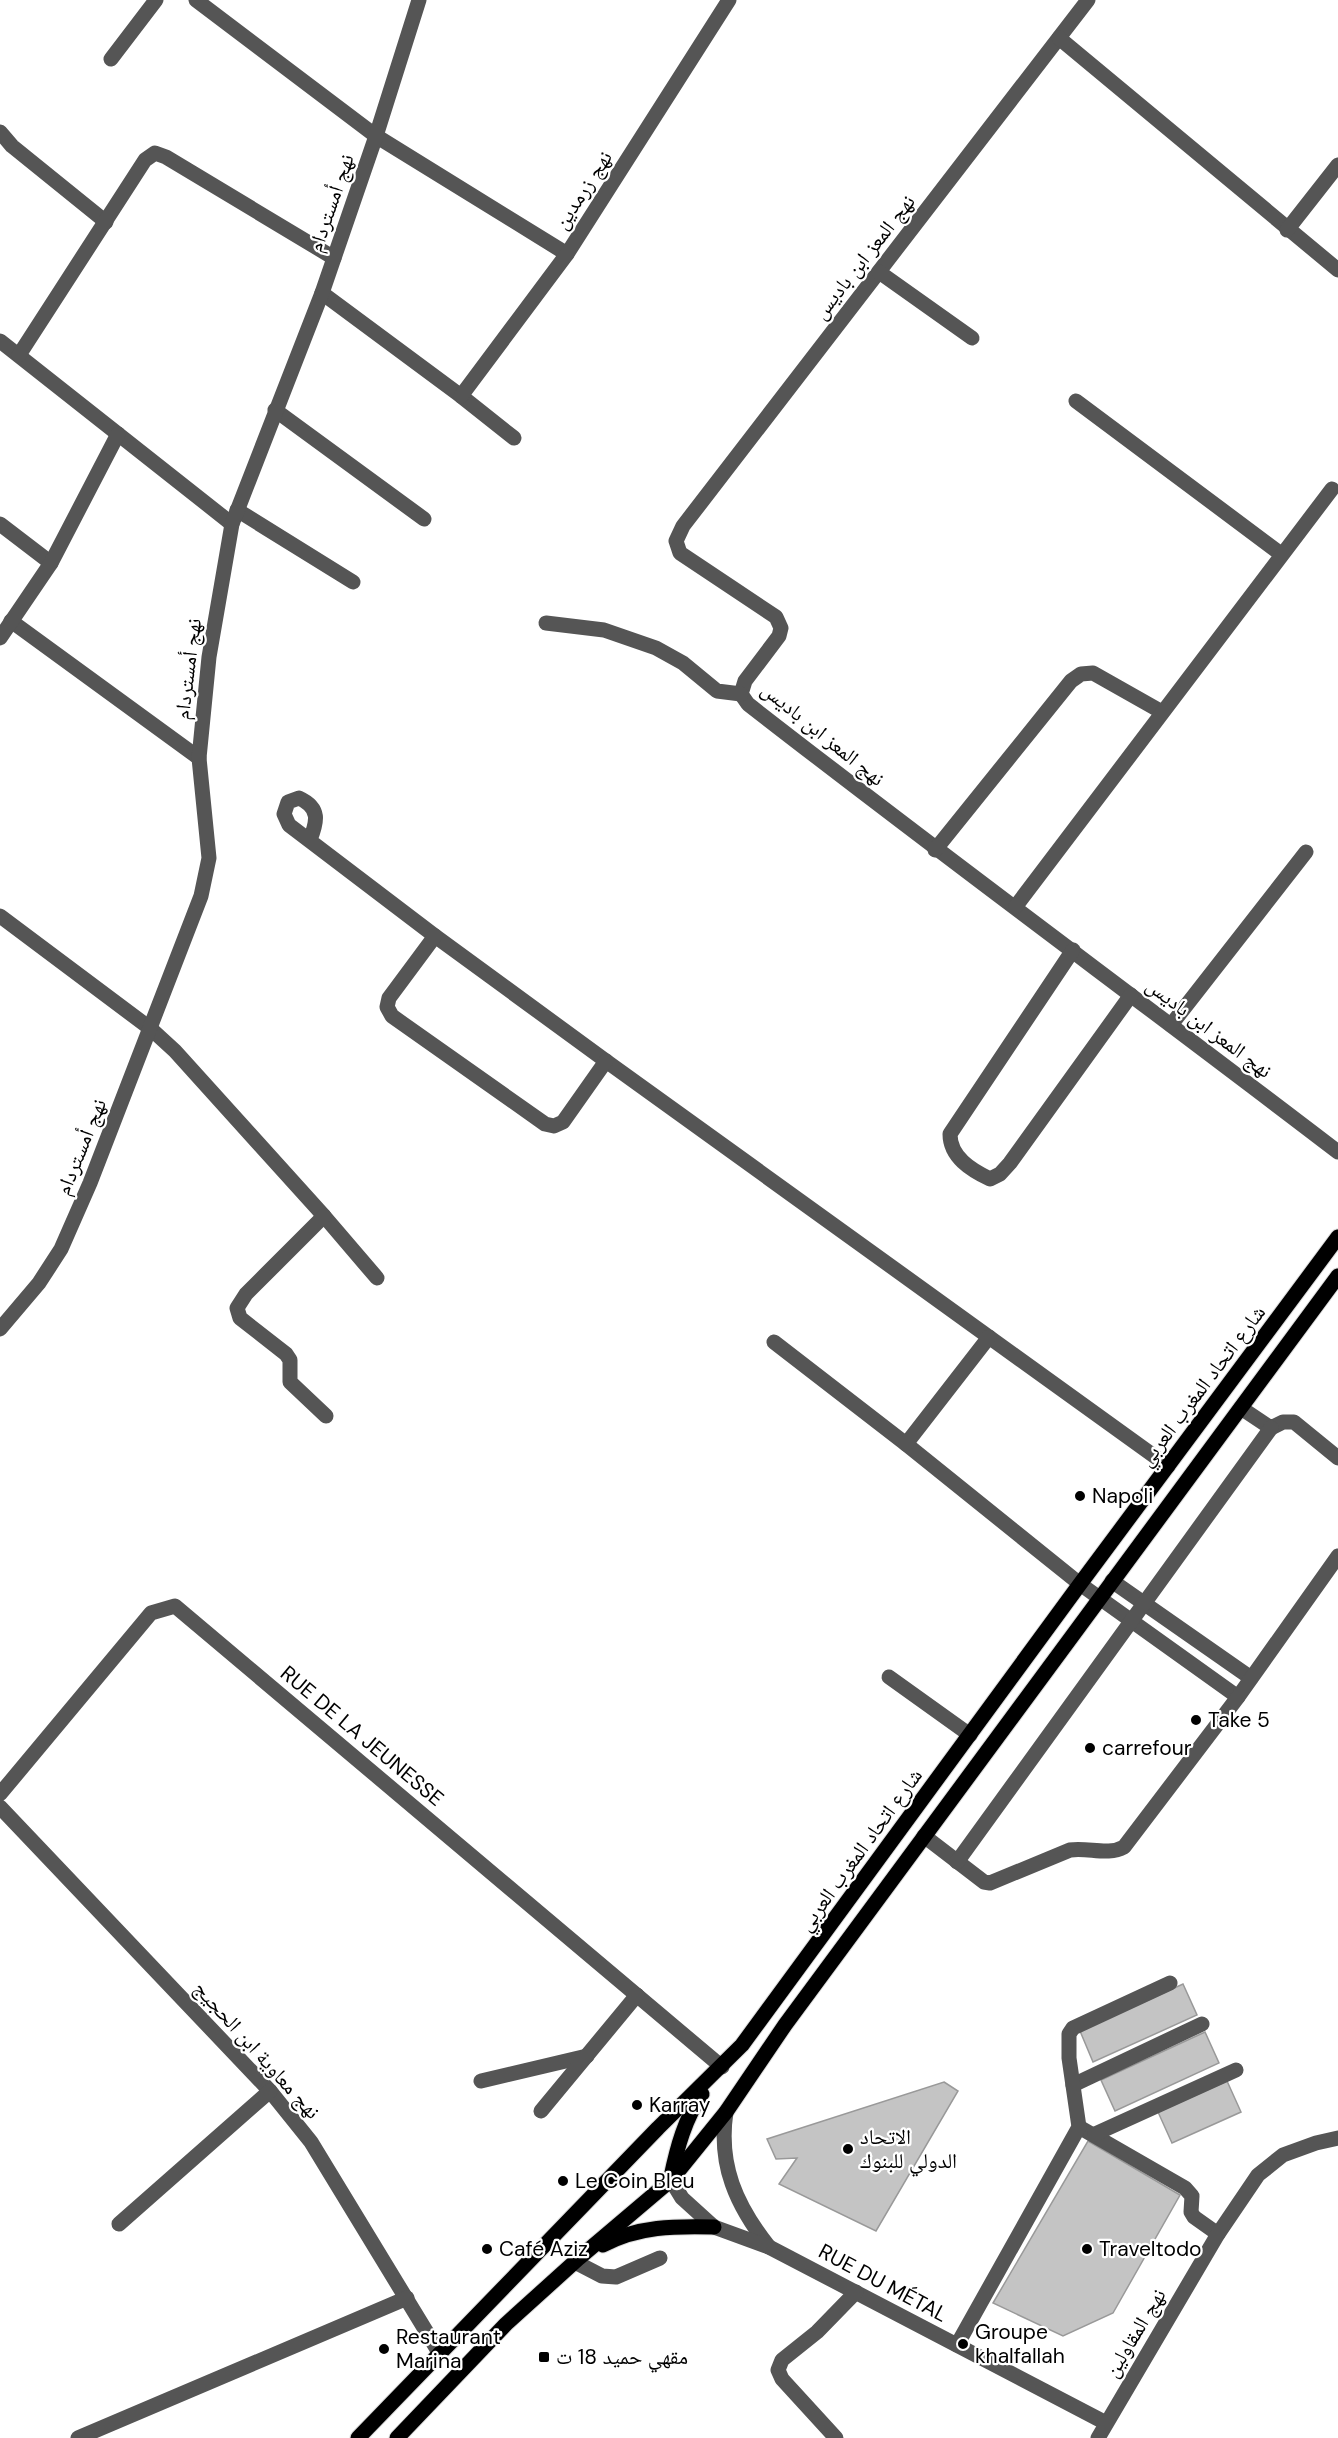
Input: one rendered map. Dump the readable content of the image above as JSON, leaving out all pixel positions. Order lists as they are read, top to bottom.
{
  "streets": {
    "main road": ["شارع اتحاد المغرب العربي"],
    "street": [
      "نهج زرمدين",
      "نهج أمستردام",
      "نهج المعز ابن باديس",
      "RUE DE LA JEUNESSE",
      "نهج معاوية ابن الحجيج",
      "RUE DU MÉTAL",
      "نهج المقاولين"
    ]
  },
  "crossings": [
    ["شارع اتحاد المغرب العربي", "RUE DE LA JEUNESSE"],
    ["شارع اتحاد المغرب العربي", "نهج معاوية ابن الحجيج"],
    ["شارع اتحاد المغرب العربي", "RUE DU MÉTAL"],
    ["RUE DU MÉTAL", "نهج المقاولين"]
  ],
  "places": {
    "other": [
      "Napoli",
      "Take 5",
      "carrefour",
      "Karray",
      "الاتحاد الدولي للبنوك",
      "Le Coin Bleu",
      "Café Aziz",
      "Traveltodo",
      "Groupe khalfallah",
      "Restaurant Marina"
    ],
    "transit": ["مقهي حميد 18 ت"]
  }
}
